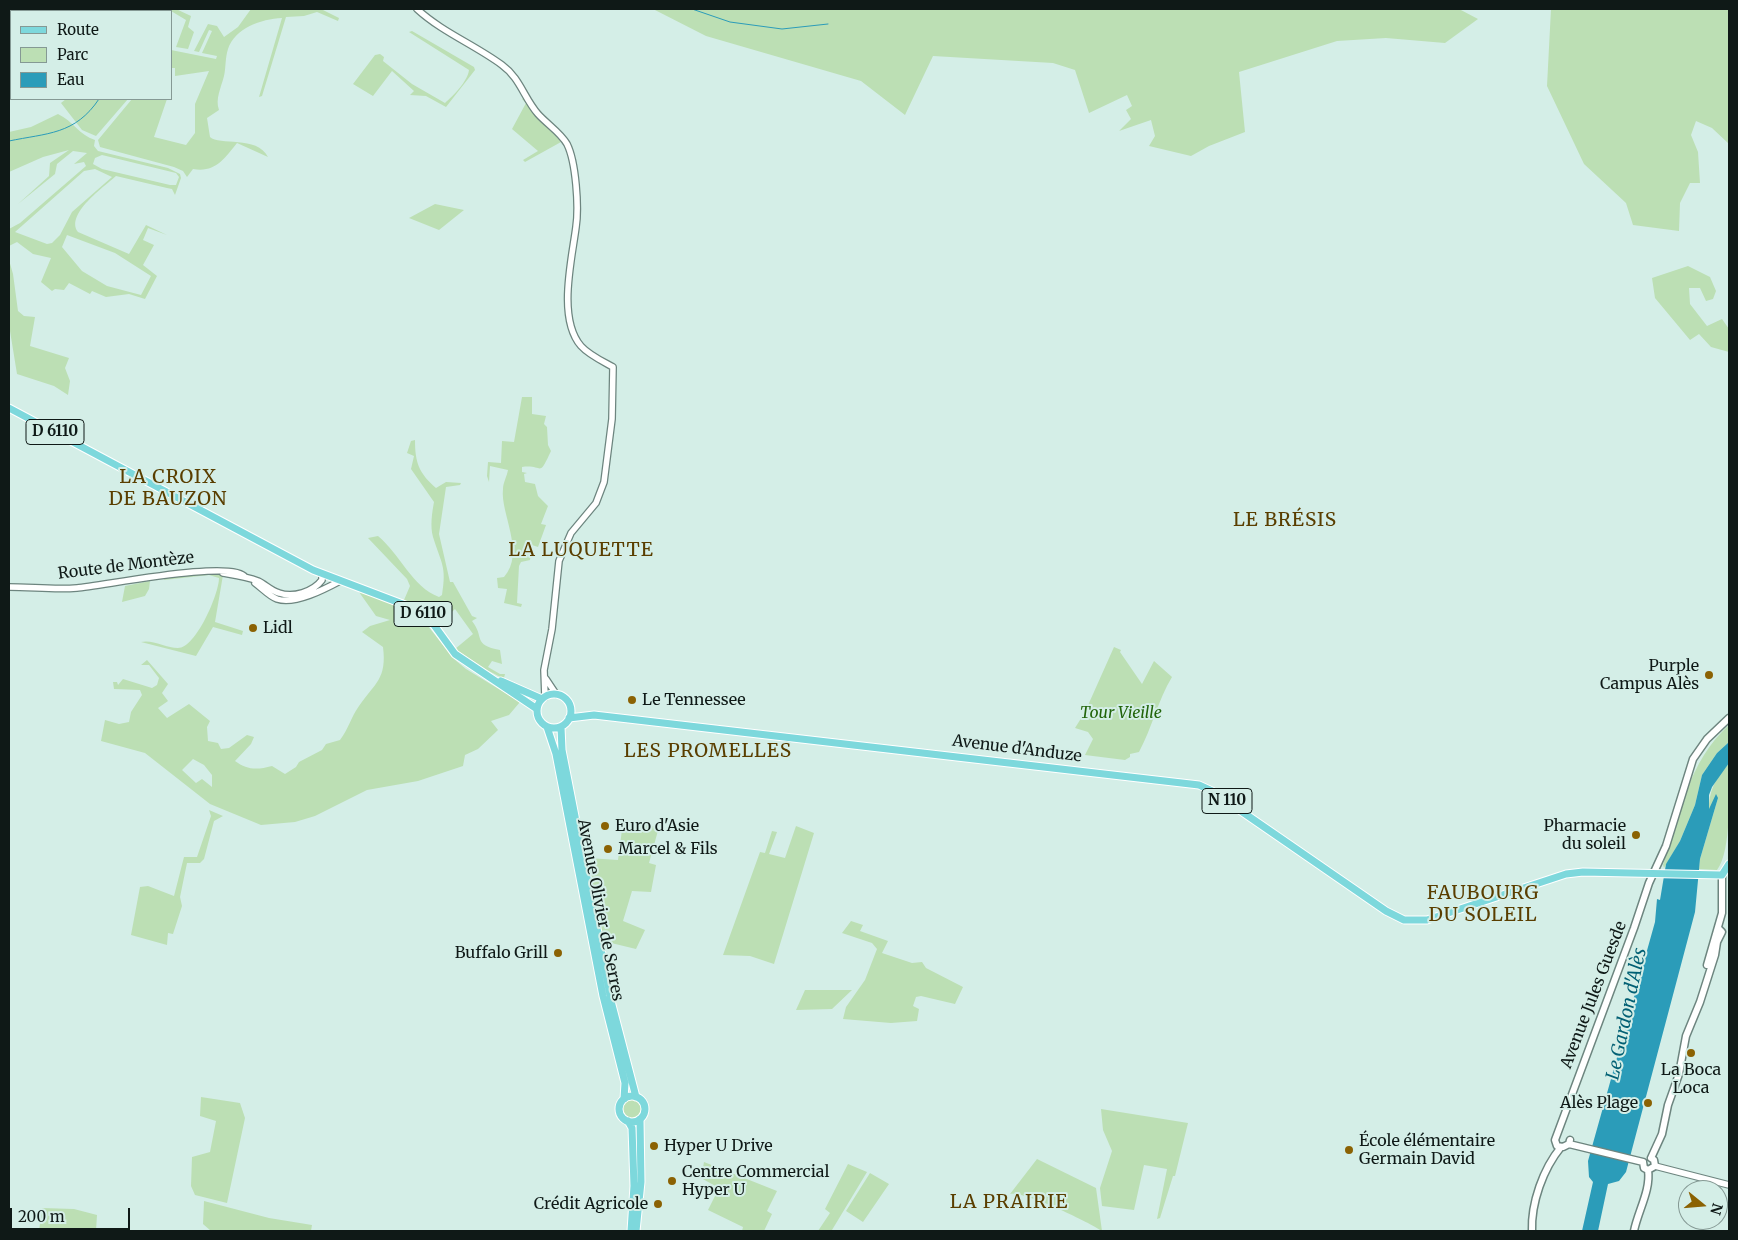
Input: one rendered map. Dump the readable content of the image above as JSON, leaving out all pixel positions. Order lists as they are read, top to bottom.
{
  "streets": {
    "main road": [
      "D 6110",
      "Avenue d'Anduze",
      "N 110",
      "Avenue Olivier de Serres",
      "Avenue Jules Guesde"
    ],
    "street": ["Route de Montèze"]
  },
  "crossings": [
    ["D 6110", "Route de Montèze"],
    ["D 6110", "Avenue d'Anduze"],
    ["D 6110", "Avenue Olivier de Serres"],
    ["Avenue d'Anduze", "Avenue Olivier de Serres"],
    ["Avenue d'Anduze", "Avenue Jules Guesde"]
  ],
  "districts": [
    "LA CROIX DE BAUZON",
    "LE BRÉSIS",
    "LA LUQUETTE",
    "LES PROMELLES",
    "FAUBOURG DU SOLEIL",
    "LA PRAIRIE"
  ],
  "water": ["Le Gardon d'Alès"],
  "parks": ["Tour Vieille"],
  "places": [
    "Lidl",
    "Purple Campus Alès",
    "Le Tennessee",
    "Euro d'Asie",
    "Pharmacie du soleil",
    "Marcel & Fils",
    "Buffalo Grill",
    "La Boca Loca",
    "Alès Plage",
    "Hyper U Drive",
    "École élémentaire Germain David",
    "Centre Commercial Hyper U",
    "Crédit Agricole"
  ],
  "legend": ["Route", "Parc", "Eau"],
  "scale_bar": "200 m",
  "north": "right"
}
